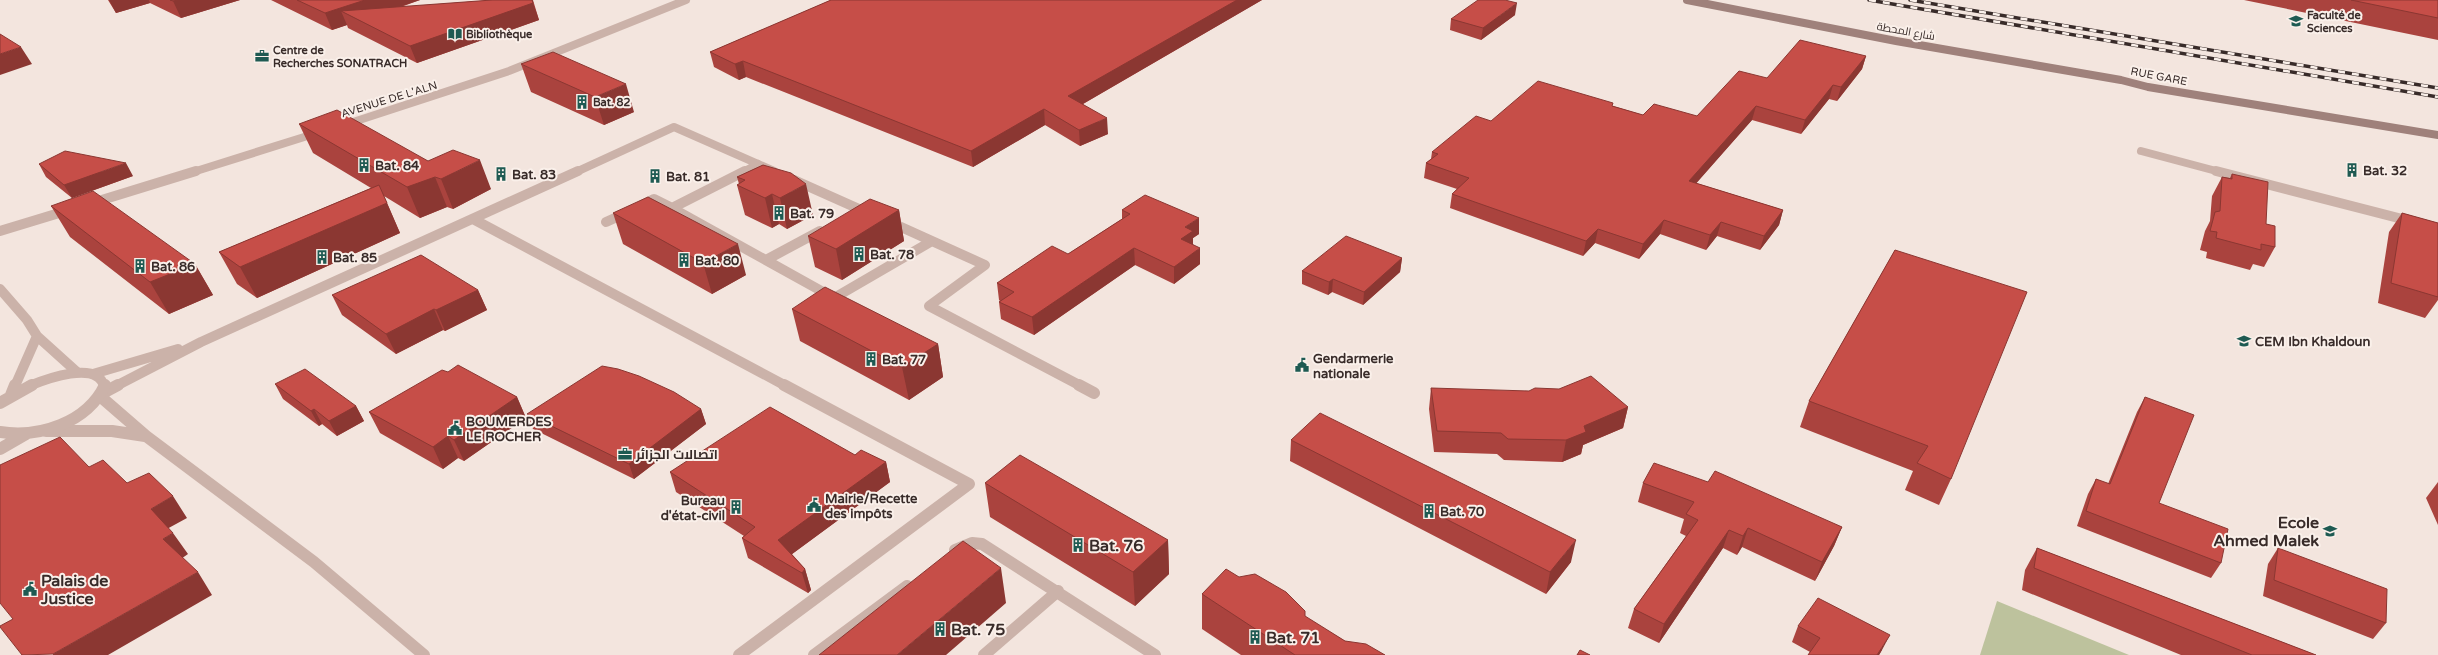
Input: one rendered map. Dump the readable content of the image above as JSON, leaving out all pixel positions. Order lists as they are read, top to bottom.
{
  "streets": {
    "main road": ["شارع المحطة", "RUE GARE"],
    "street": ["AVENUE DE L'ALN"]
  },
  "crossings": [
    ["شارع المحطة", "RUE GARE"]
  ],
  "places": {
    "school or university": ["Faculté de Sciences", "CEM Ibn Khaldoun", "Ecole Ahmed Malek"],
    "library": ["Bibliothèque"],
    "office": ["Centre de Recherches SONATRACH", "اتصالات الجزائر"],
    "building": [
      "Bat. 82",
      "Bat. 84",
      "Bat. 32",
      "Bat. 83",
      "Bat. 81",
      "Bat. 79",
      "Bat. 78",
      "Bat. 85",
      "Bat. 80",
      "Bat. 86",
      "Bat. 77",
      "Bureau d'état-civil",
      "Bat. 70",
      "Bat. 76",
      "Bat. 75",
      "Bat. 71"
    ],
    "public building": [
      "Gendarmerie nationale",
      "BOUMERDES LE ROCHER",
      "Mairie/Recette des impôts",
      "Palais de Justice"
    ]
  }
}
